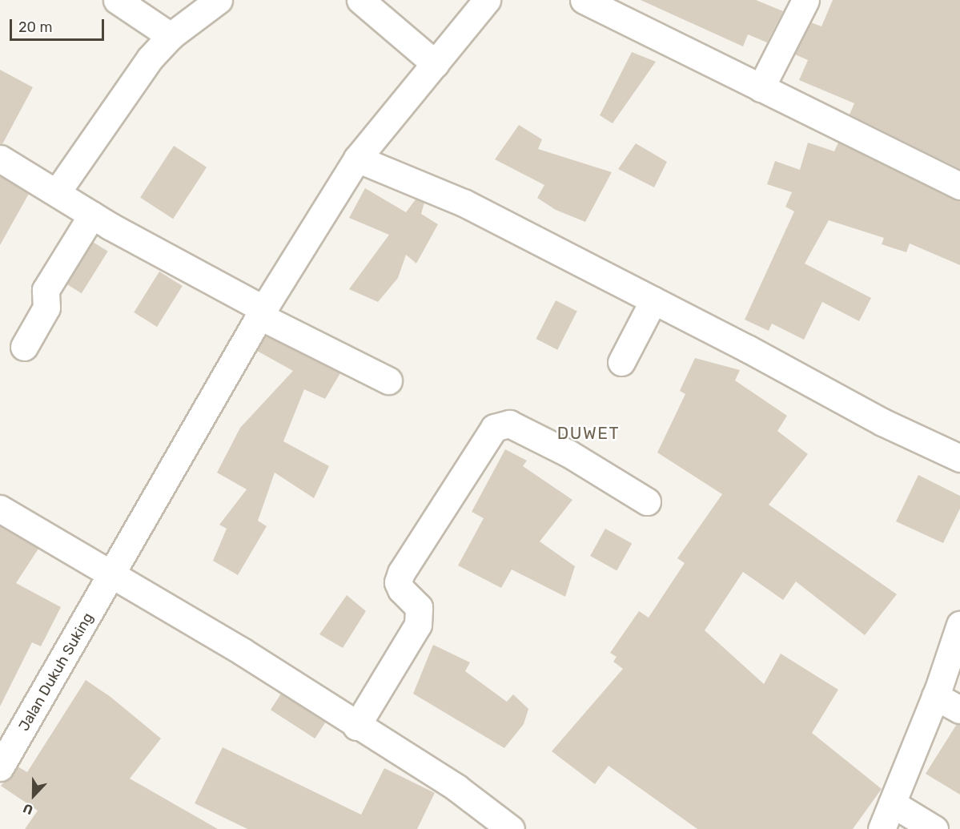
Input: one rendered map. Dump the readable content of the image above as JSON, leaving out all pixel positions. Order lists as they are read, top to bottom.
{
  "streets": {
    "street": ["Jalan Dukuh Suking"]
  },
  "districts": ["DUWET"],
  "scale_bar": "20 m",
  "north": "bottom"
}
